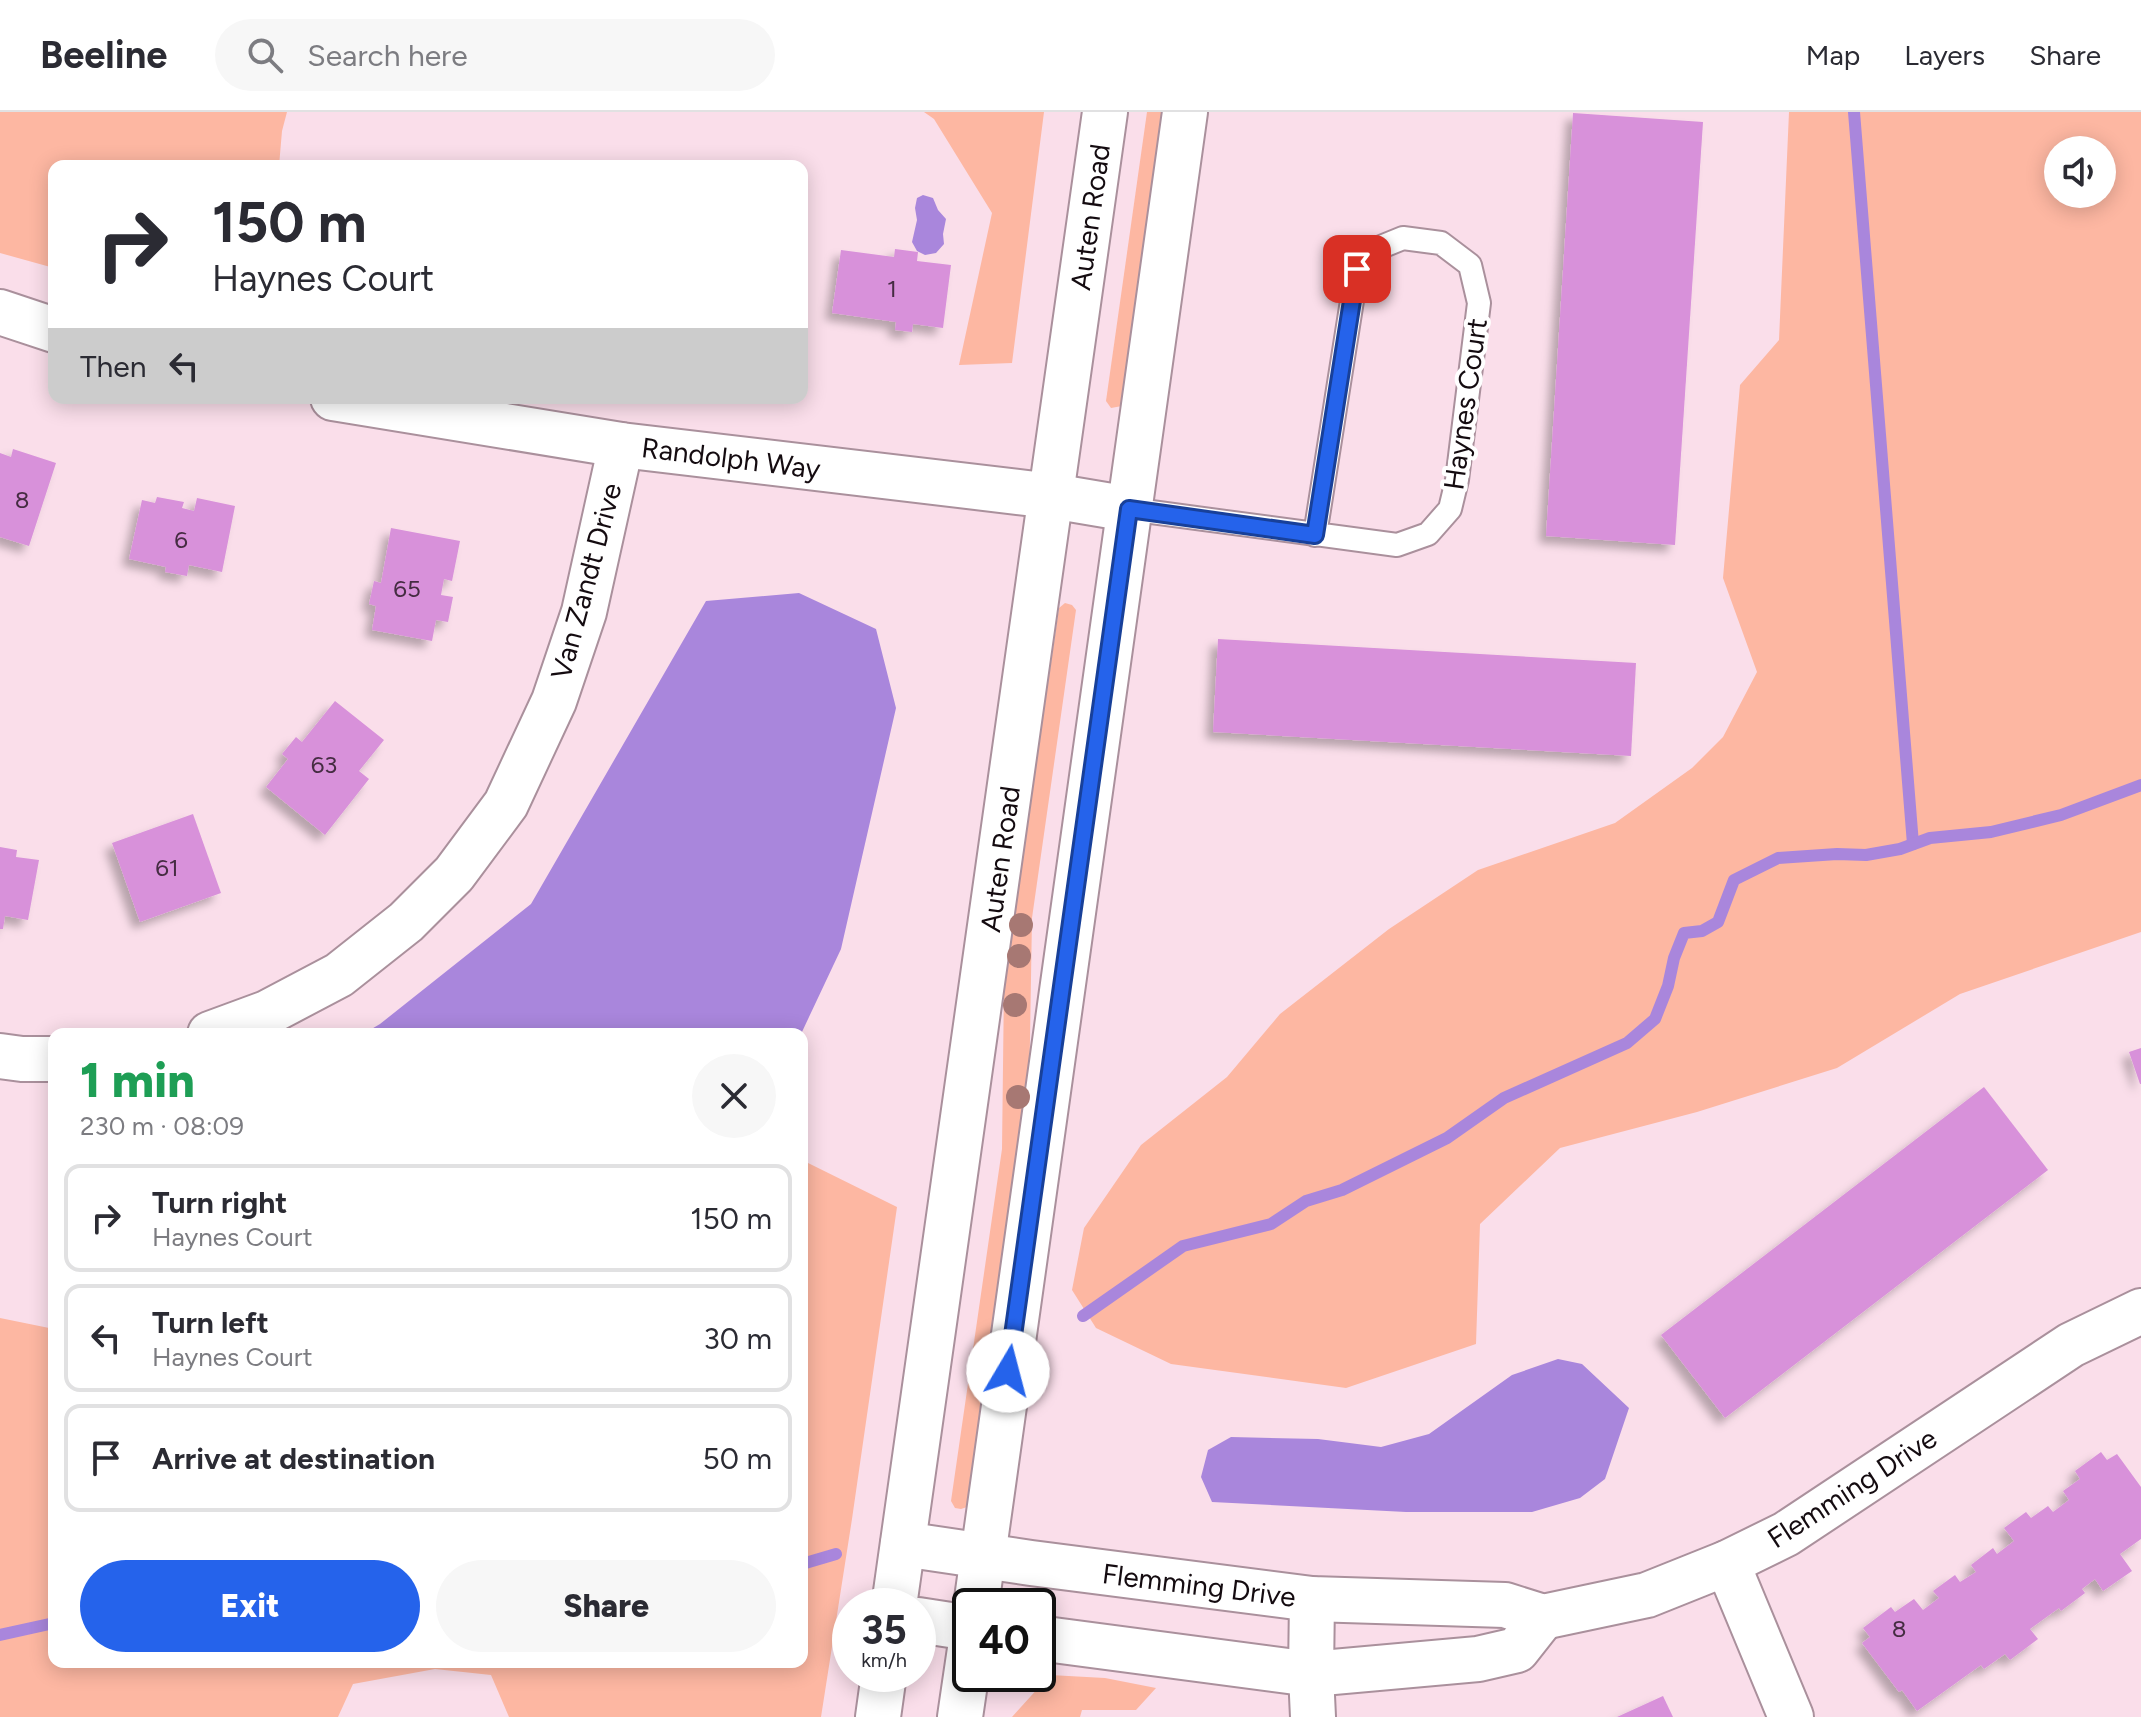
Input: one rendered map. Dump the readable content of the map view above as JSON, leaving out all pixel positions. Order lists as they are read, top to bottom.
{
  "streets": {
    "street": [
      "Auten Road",
      "Randolph Way",
      "Van Zandt Drive",
      "Flemming Drive"
    ],
    "lane": ["Haynes Court"]
  },
  "crossings": [
    ["Auten Road", "Randolph Way"],
    ["Auten Road", "Flemming Drive"],
    ["Haynes Court", "Randolph Way"],
    ["Randolph Way", "Van Zandt Drive"]
  ],
  "house_numbers": [
    "1",
    "8",
    "6",
    "65",
    "63",
    "61",
    "8"
  ],
  "page": {
    "header": "Beeline",
    "search": "Search here",
    "nav": ["Map", "Layers", "Share"],
    "turn": ["150 m", "Haynes Court"],
    "then": "Then",
    "heading": ["1 min", "230 m · 08:09"],
    "list": [
      {
        "name": "Turn right",
        "note": "Haynes Court",
        "value": "150 m"
      },
      {
        "name": "Turn left",
        "note": "Haynes Court",
        "value": "30 m"
      },
      {
        "name": "Arrive at destination",
        "value": "50 m"
      }
    ],
    "buttons": ["Exit", "Share"],
    "speed": "35 km/h",
    "limit": "40"
  }
}
